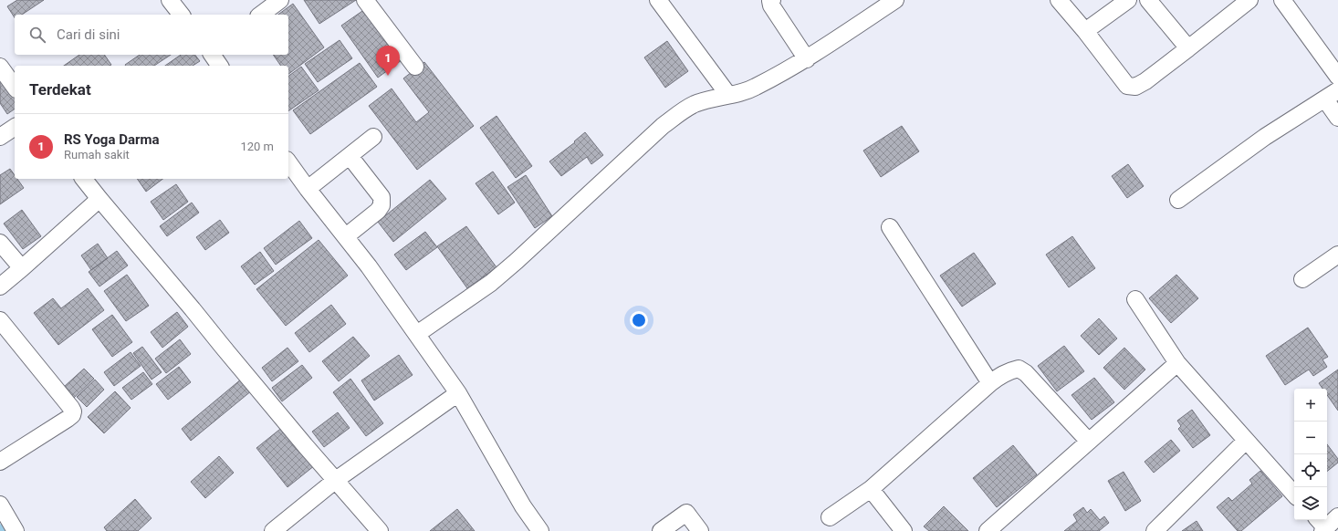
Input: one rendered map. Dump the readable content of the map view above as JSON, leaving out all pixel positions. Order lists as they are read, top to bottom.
{
  "page": {
    "search": "Cari di sini",
    "pins": "1",
    "heading": "Terdekat",
    "list": [
      {
        "mark": "1",
        "name": "RS Yoga Darma",
        "note": "Rumah sakit",
        "value": "120 m"
      }
    ],
    "map_buttons": ["+", "−"]
  }
}
